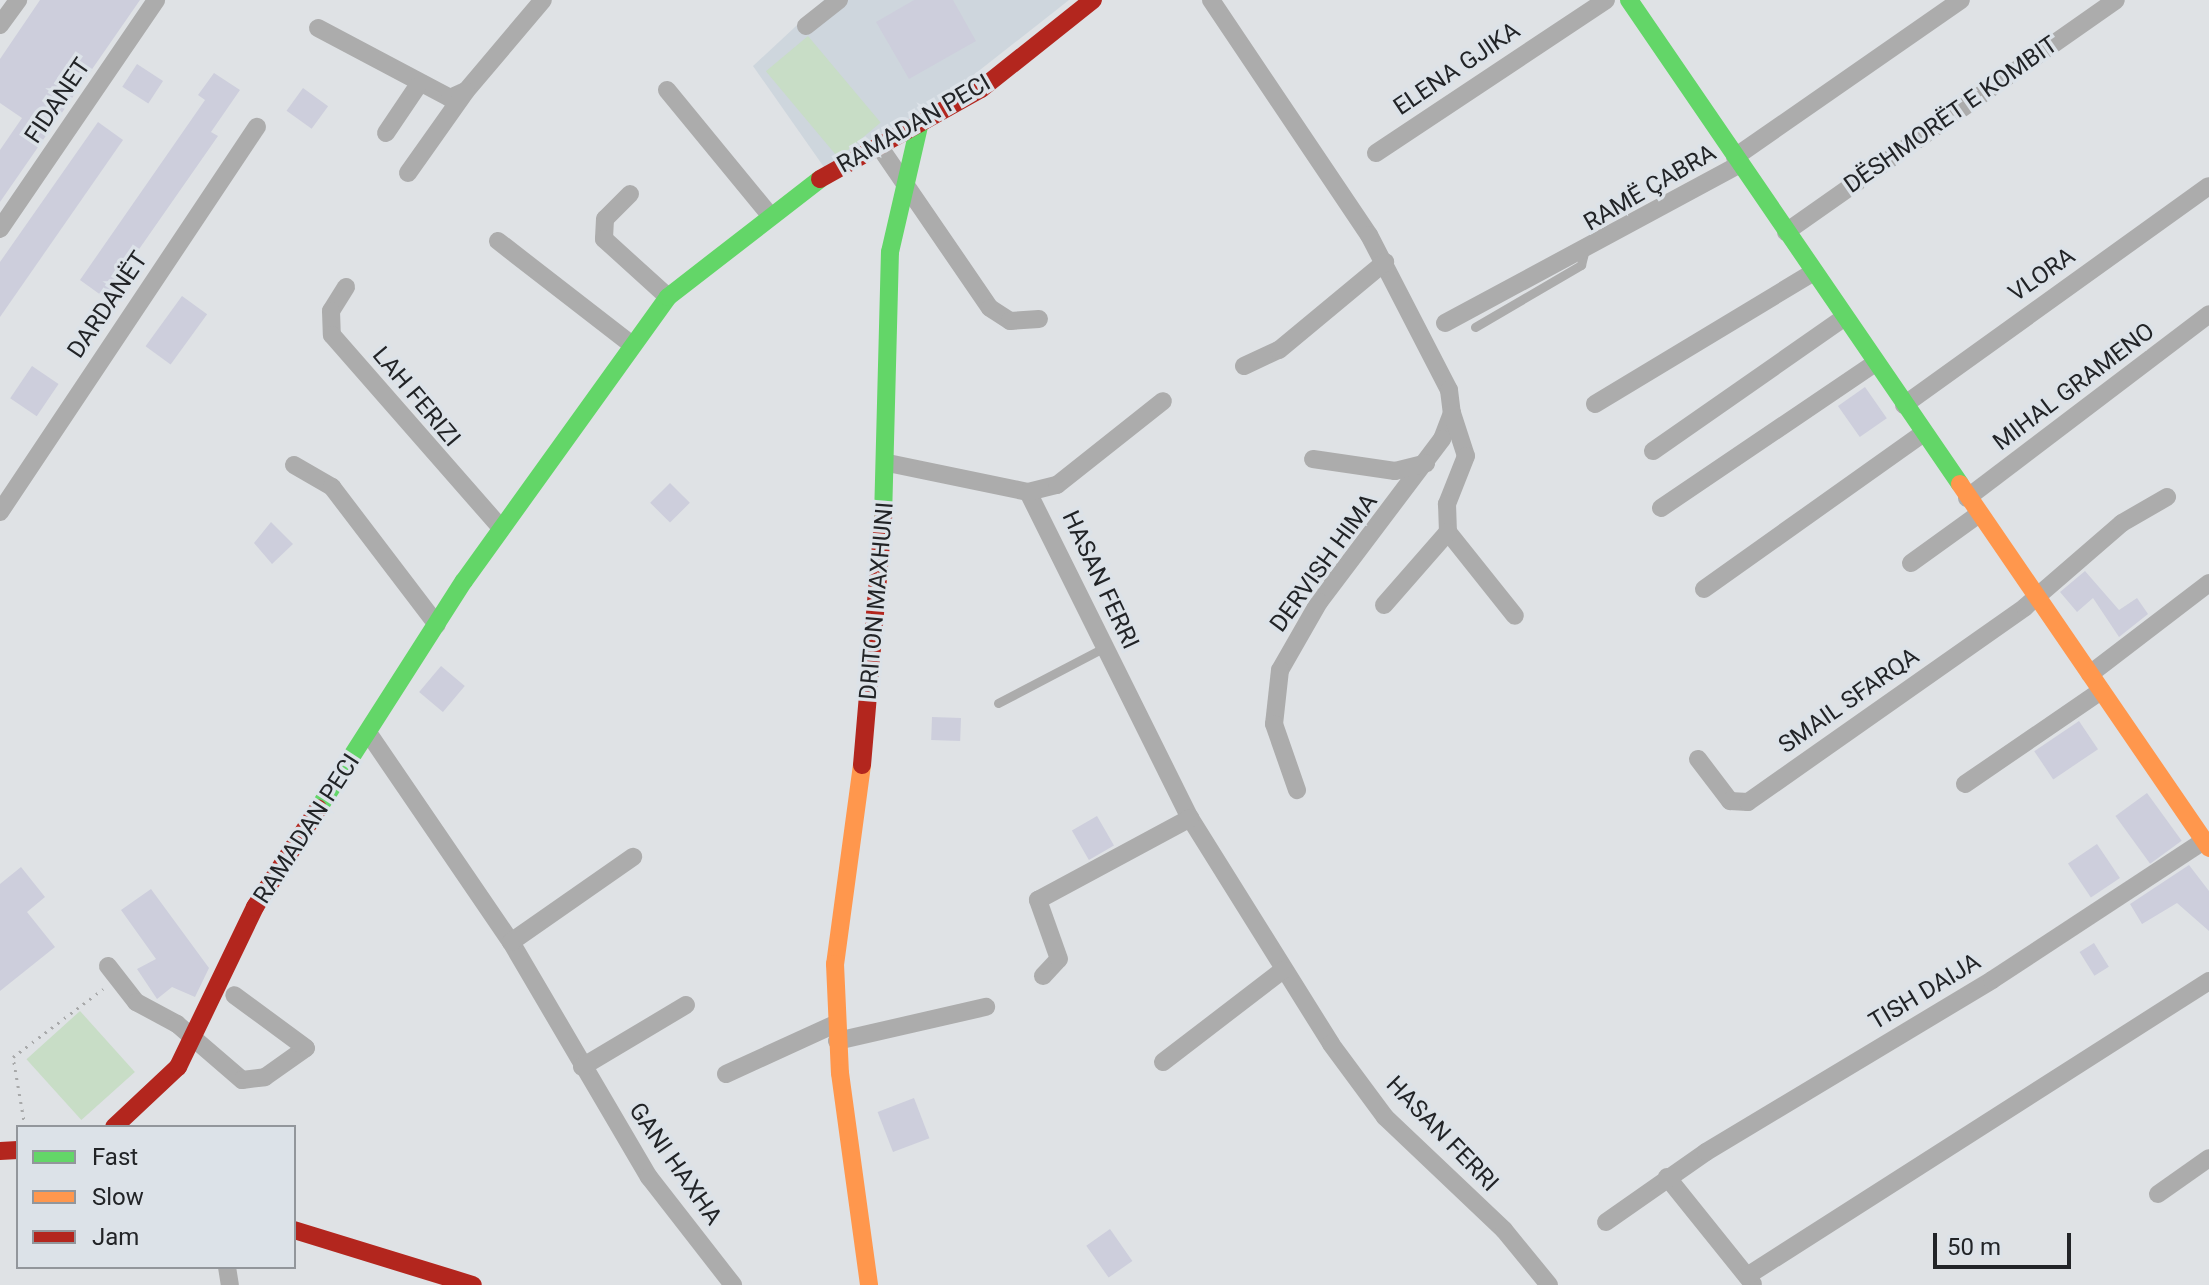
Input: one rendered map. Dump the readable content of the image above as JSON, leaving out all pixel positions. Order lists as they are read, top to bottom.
{
  "streets": {
    "street": [
      "ELENA GJIKA",
      "FIDANET",
      "DËSHMORËT E KOMBIT",
      "RAMADAN PECI",
      "RAMË ÇABRA",
      "VLORA",
      "DARDANËT",
      "MIHAL GRAMENO",
      "LAH FERIZI",
      "DERVISH HIMA",
      "HASAN FERRI",
      "DRITON MAXHUNI",
      "SMAIL SFARQA",
      "TISH DAIJA",
      "GANI HAXHA"
    ]
  },
  "crossings": [
    ["RAMADAN PECI", "LAH FERIZI"],
    ["RAMADAN PECI", "DRITON MAXHUNI"],
    ["RAMADAN PECI", "GANI HAXHA"]
  ],
  "legend": ["Fast", "Slow", "Jam"],
  "scale_bar": "50 m"
}
